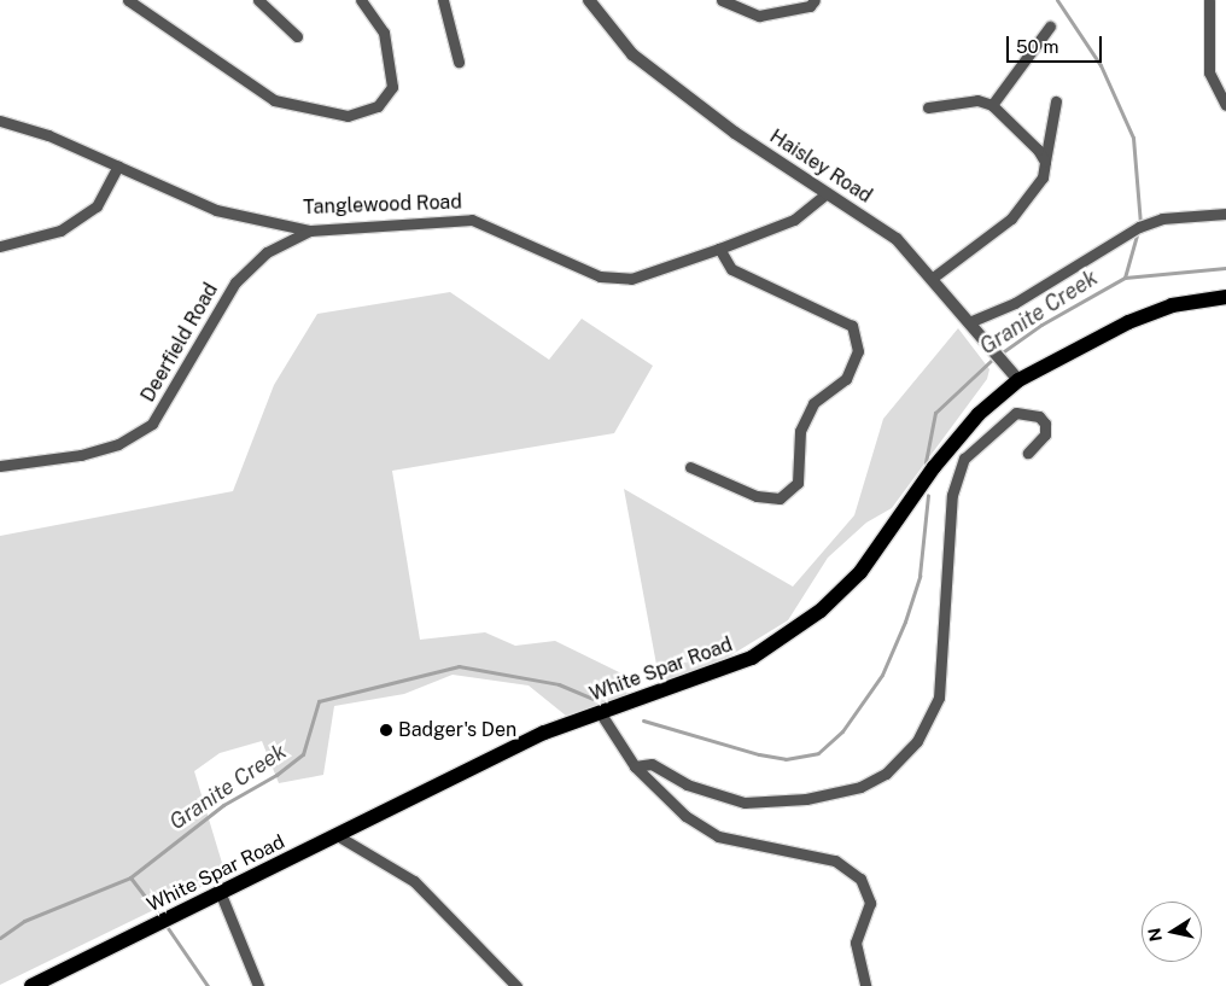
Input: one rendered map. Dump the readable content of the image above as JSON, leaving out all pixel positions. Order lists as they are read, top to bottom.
{
  "streets": {
    "main road": ["White Spar Road"],
    "street": ["Haisley Road", "Tanglewood Road", "Deerfield Road"]
  },
  "crossings": [
    ["Haisley Road", "Tanglewood Road"],
    ["Haisley Road", "White Spar Road"],
    ["Tanglewood Road", "Deerfield Road"]
  ],
  "water": ["Granite Creek"],
  "places": ["Badger's Den"],
  "scale_bar": "50 m",
  "north": "left"
}
